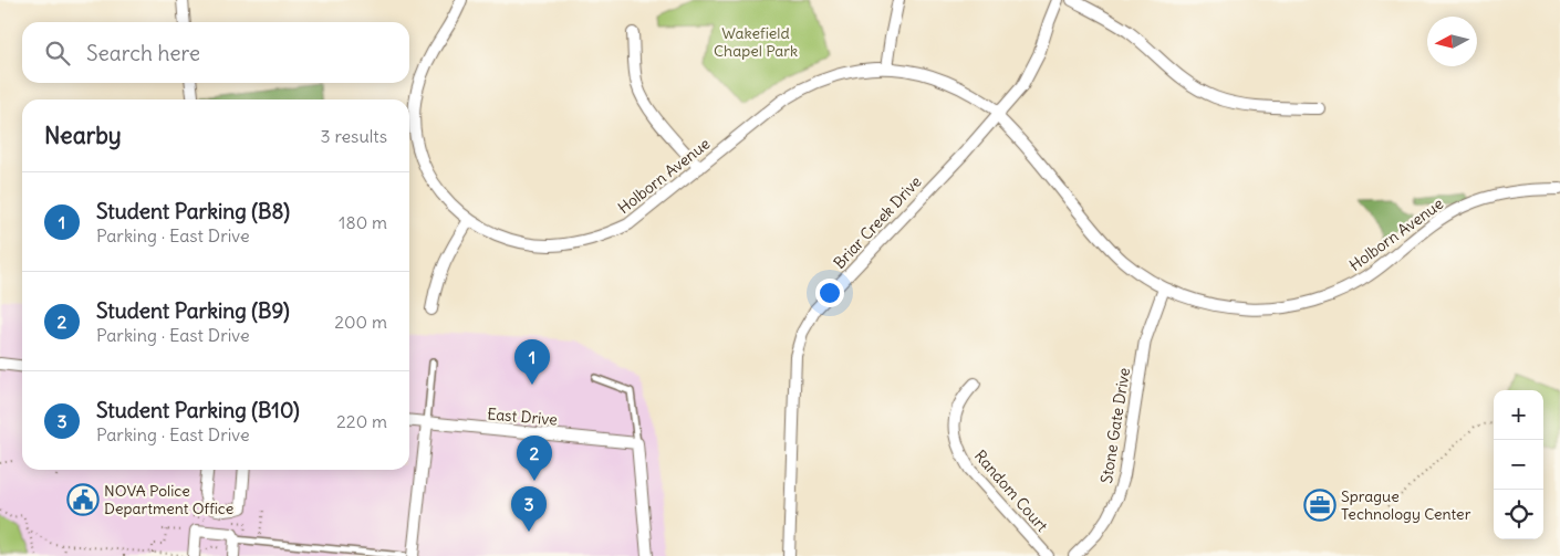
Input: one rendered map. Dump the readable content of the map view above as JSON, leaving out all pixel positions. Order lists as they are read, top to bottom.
{
  "streets": {
    "street": [
      "Holborn Avenue",
      "Briar Creek Drive",
      "East Drive",
      "Stone Gate Drive",
      "Random Court"
    ]
  },
  "crossings": [
    ["Holborn Avenue", "Briar Creek Drive"],
    ["Holborn Avenue", "Stone Gate Drive"]
  ],
  "parks": ["Wakefield Chapel Park"],
  "places": {
    "public building": ["NOVA Police Department Office"],
    "office": ["Sprague Technology Center"]
  },
  "north": "left",
  "page": {
    "search": "Search here",
    "heading": ["Nearby", "3 results"],
    "list": [
      {
        "mark": "1",
        "name": "Student Parking (B8)",
        "note": "Parking · East Drive",
        "value": "180 m"
      },
      {
        "mark": "2",
        "name": "Student Parking (B9)",
        "note": "Parking · East Drive",
        "value": "200 m"
      },
      {
        "mark": "3",
        "name": "Student Parking (B10)",
        "note": "Parking · East Drive",
        "value": "220 m"
      }
    ],
    "pins": ["1", "2", "3"],
    "map_buttons": ["+", "−"]
  }
}
